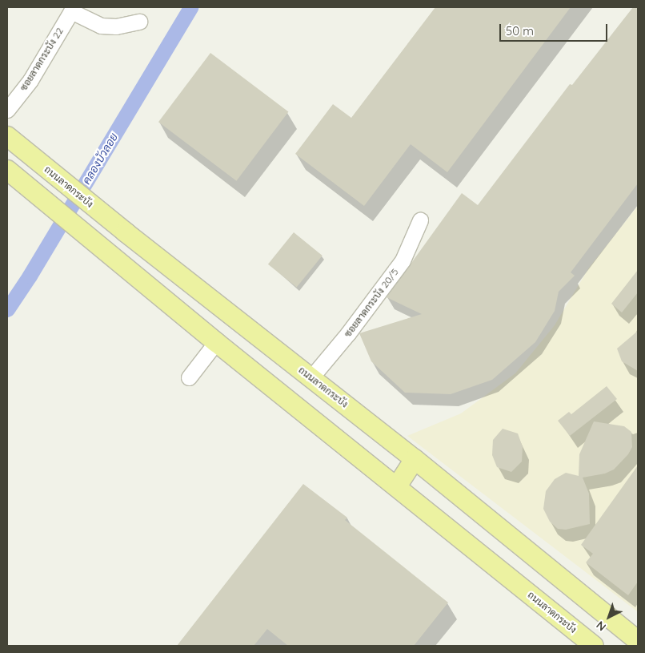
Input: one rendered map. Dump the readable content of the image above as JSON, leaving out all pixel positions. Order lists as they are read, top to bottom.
{
  "streets": {
    "main road": ["ถนนลาดกระบัง"],
    "street": ["ซอยลาดกระบัง 22", "ซอยลาดกระบัง 20/5"]
  },
  "crossings": [
    ["ถนนลาดกระบัง", "ซอยลาดกระบัง 20/5"]
  ],
  "water": ["คลองบัวลอย"],
  "scale_bar": "50 m",
  "north": "bottom left"
}
